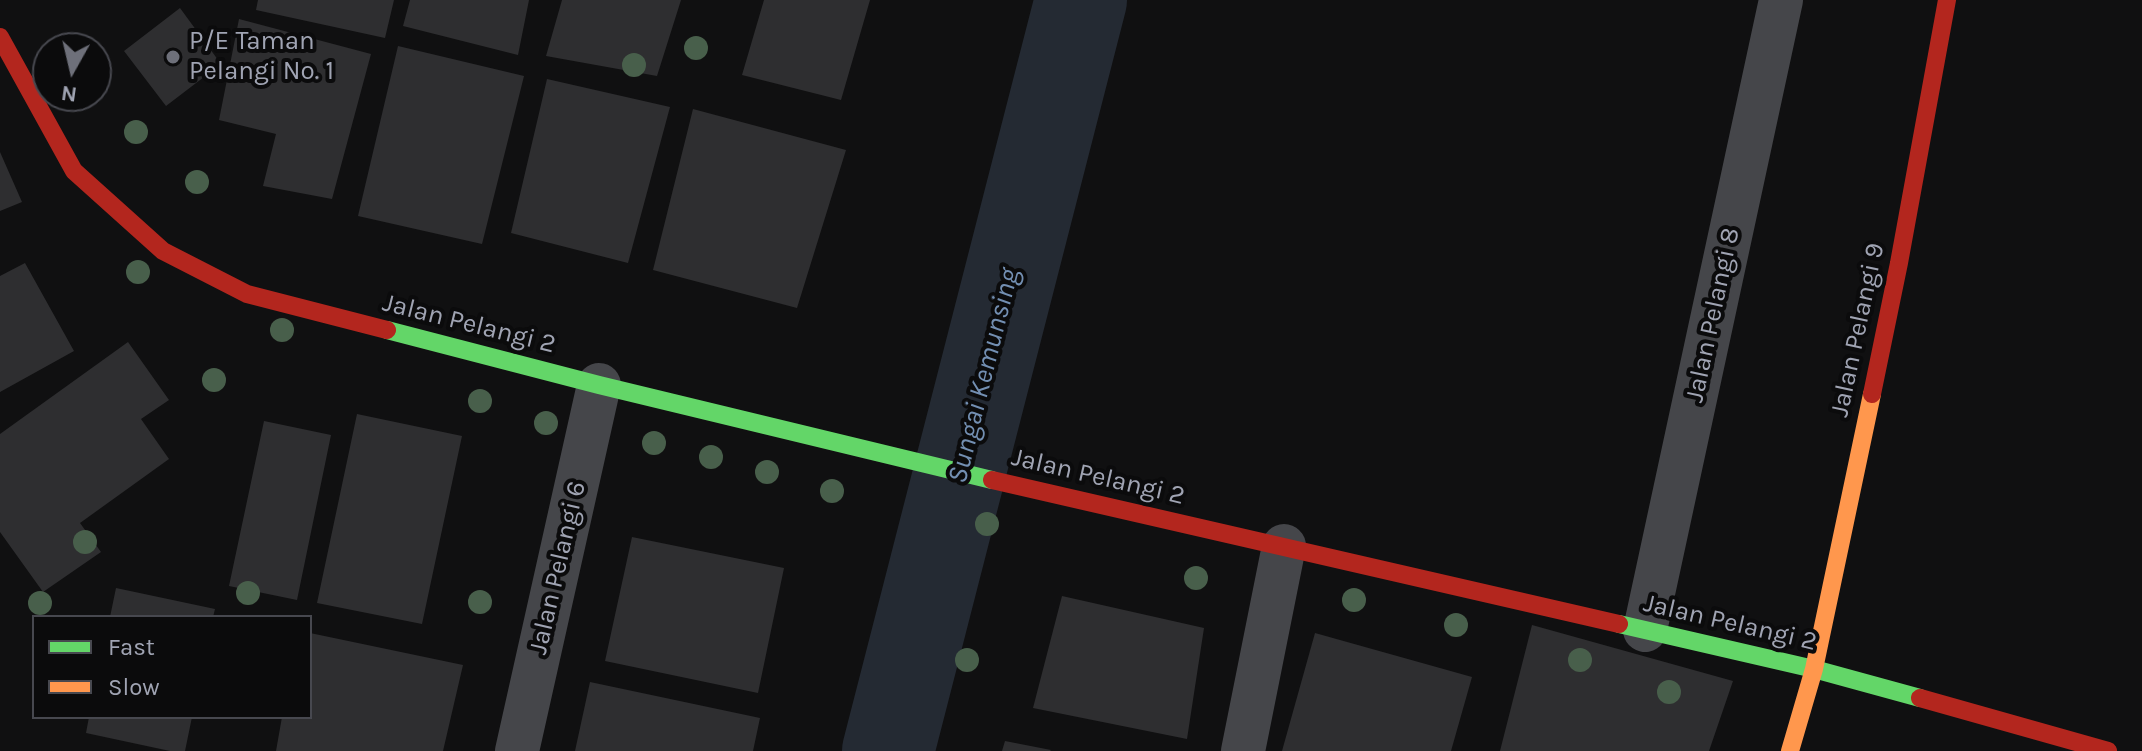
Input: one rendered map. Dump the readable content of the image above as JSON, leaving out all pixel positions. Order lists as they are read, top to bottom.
{
  "streets": {
    "street": [
      "Jalan Pelangi 8",
      "Jalan Pelangi 2",
      "Jalan Pelangi 9",
      "Jalan Pelangi 6"
    ]
  },
  "crossings": [
    ["Jalan Pelangi 8", "Jalan Pelangi 2"],
    ["Jalan Pelangi 2", "Jalan Pelangi 9"],
    ["Jalan Pelangi 2", "Jalan Pelangi 6"]
  ],
  "water": ["Sungai Kemunsing"],
  "places": ["P/E Taman Pelangi No. 1"],
  "legend": ["Fast", "Slow"],
  "north": "bottom"
}
